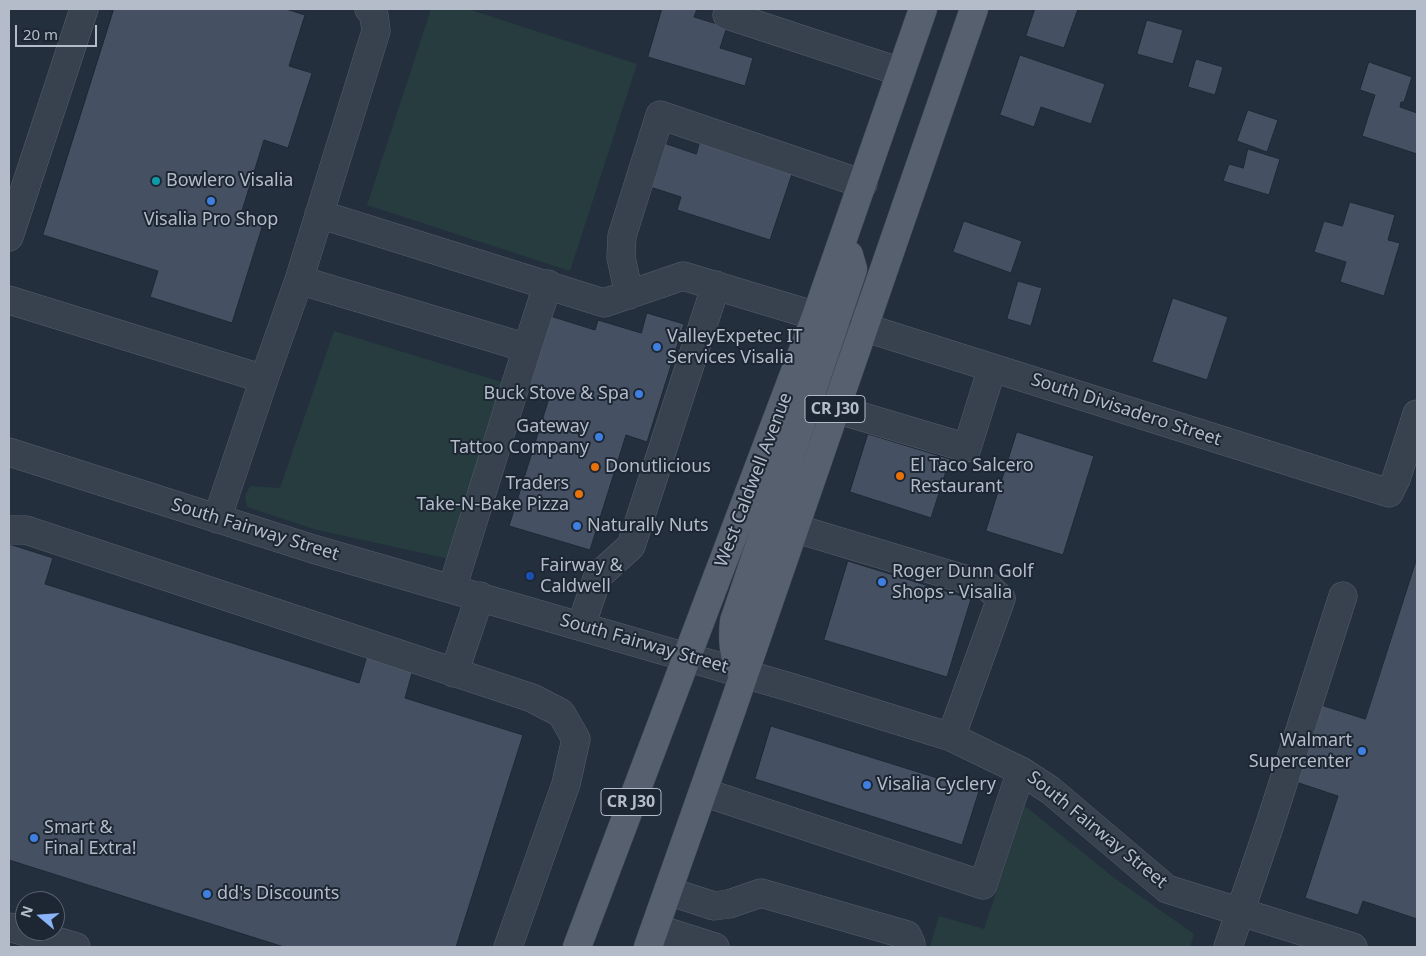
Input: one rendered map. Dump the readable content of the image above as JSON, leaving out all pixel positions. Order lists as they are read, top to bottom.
{
  "streets": {
    "main road": ["CR J30", "West Caldwell Avenue"],
    "street": ["South Divisadero Street", "South Fairway Street"]
  },
  "crossings": [
    ["CR J30", "South Divisadero Street"],
    ["CR J30", "South Fairway Street"],
    ["West Caldwell Avenue", "South Fairway Street"]
  ],
  "places": [
    "Bowlero Visalia",
    "Visalia Pro Shop",
    "ValleyExpetec IT Services Visalia",
    "Buck Stove & Spa",
    "Gateway Tattoo Company",
    "Donutlicious",
    "El Taco Salcero Restaurant",
    "Traders Take-N-Bake Pizza",
    "Naturally Nuts",
    "Fairway & Caldwell",
    "Roger Dunn Golf Shops - Visalia",
    "Walmart Supercenter",
    "Visalia Cyclery",
    "Smart & Final Extra!",
    "dd's Discounts"
  ],
  "scale_bar": "20 m",
  "north": "left"
}
